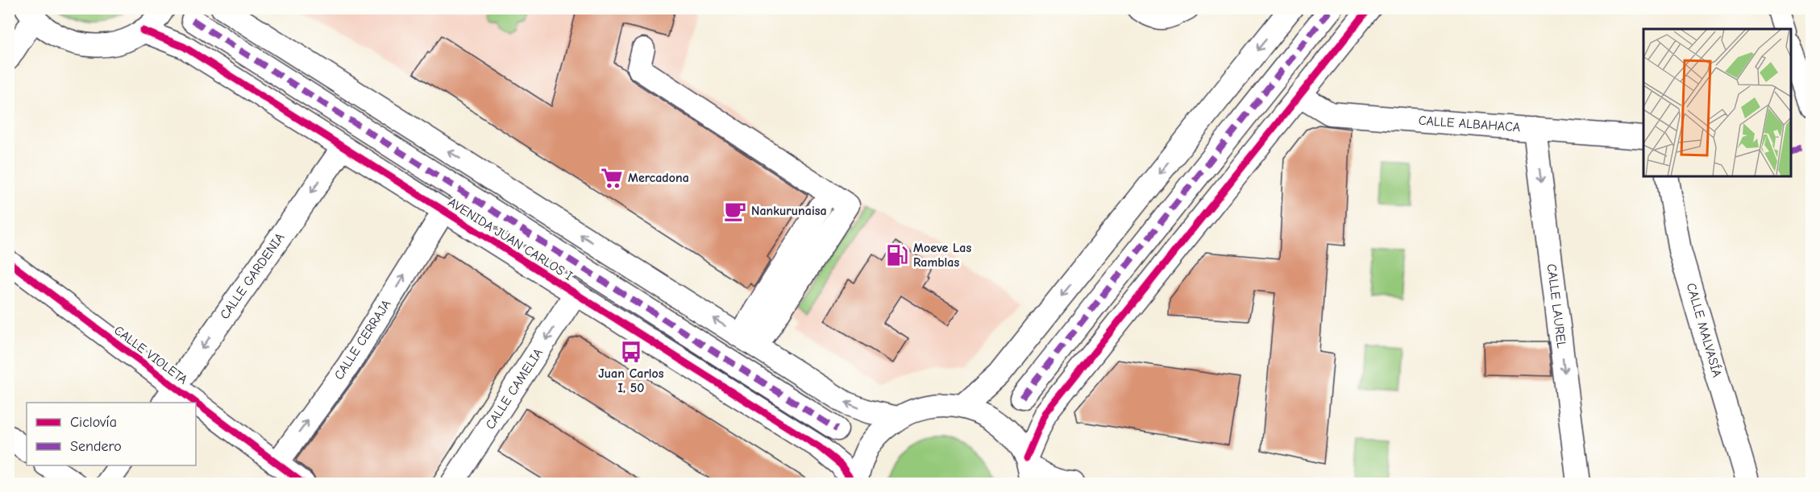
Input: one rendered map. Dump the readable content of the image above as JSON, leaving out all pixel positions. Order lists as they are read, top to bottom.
{
  "streets": {
    "street": [
      "CALLE ALBAHACA",
      "AVENIDA JUAN CARLOS I",
      "CALLE GARDENIA",
      "CALLE LAUREL",
      "CALLE MALVASÍA",
      "CALLE CERRAJA",
      "CALLE VIOLETA",
      "CALLE CAMELIA"
    ]
  },
  "crossings": [
    ["CALLE ALBAHACA", "CALLE LAUREL"],
    ["AVENIDA JUAN CARLOS I", "CALLE GARDENIA"],
    ["AVENIDA JUAN CARLOS I", "CALLE CERRAJA"],
    ["AVENIDA JUAN CARLOS I", "CALLE CAMELIA"],
    ["CALLE GARDENIA", "CALLE VIOLETA"],
    ["CALLE CERRAJA", "CALLE VIOLETA"]
  ],
  "one_way": [
    "CALLE GARDENIA",
    "CALLE LAUREL",
    "CALLE CERRAJA",
    "CALLE CAMELIA"
  ],
  "places": {
    "supermarket": ["Mercadona"],
    "cafe": ["Nankurunaisa"],
    "fuel station": ["Moeve Las Ramblas"],
    "bus stop": ["Juan Carlos I, 50"]
  },
  "legend": ["Ciclovía", "Sendero"]
}
